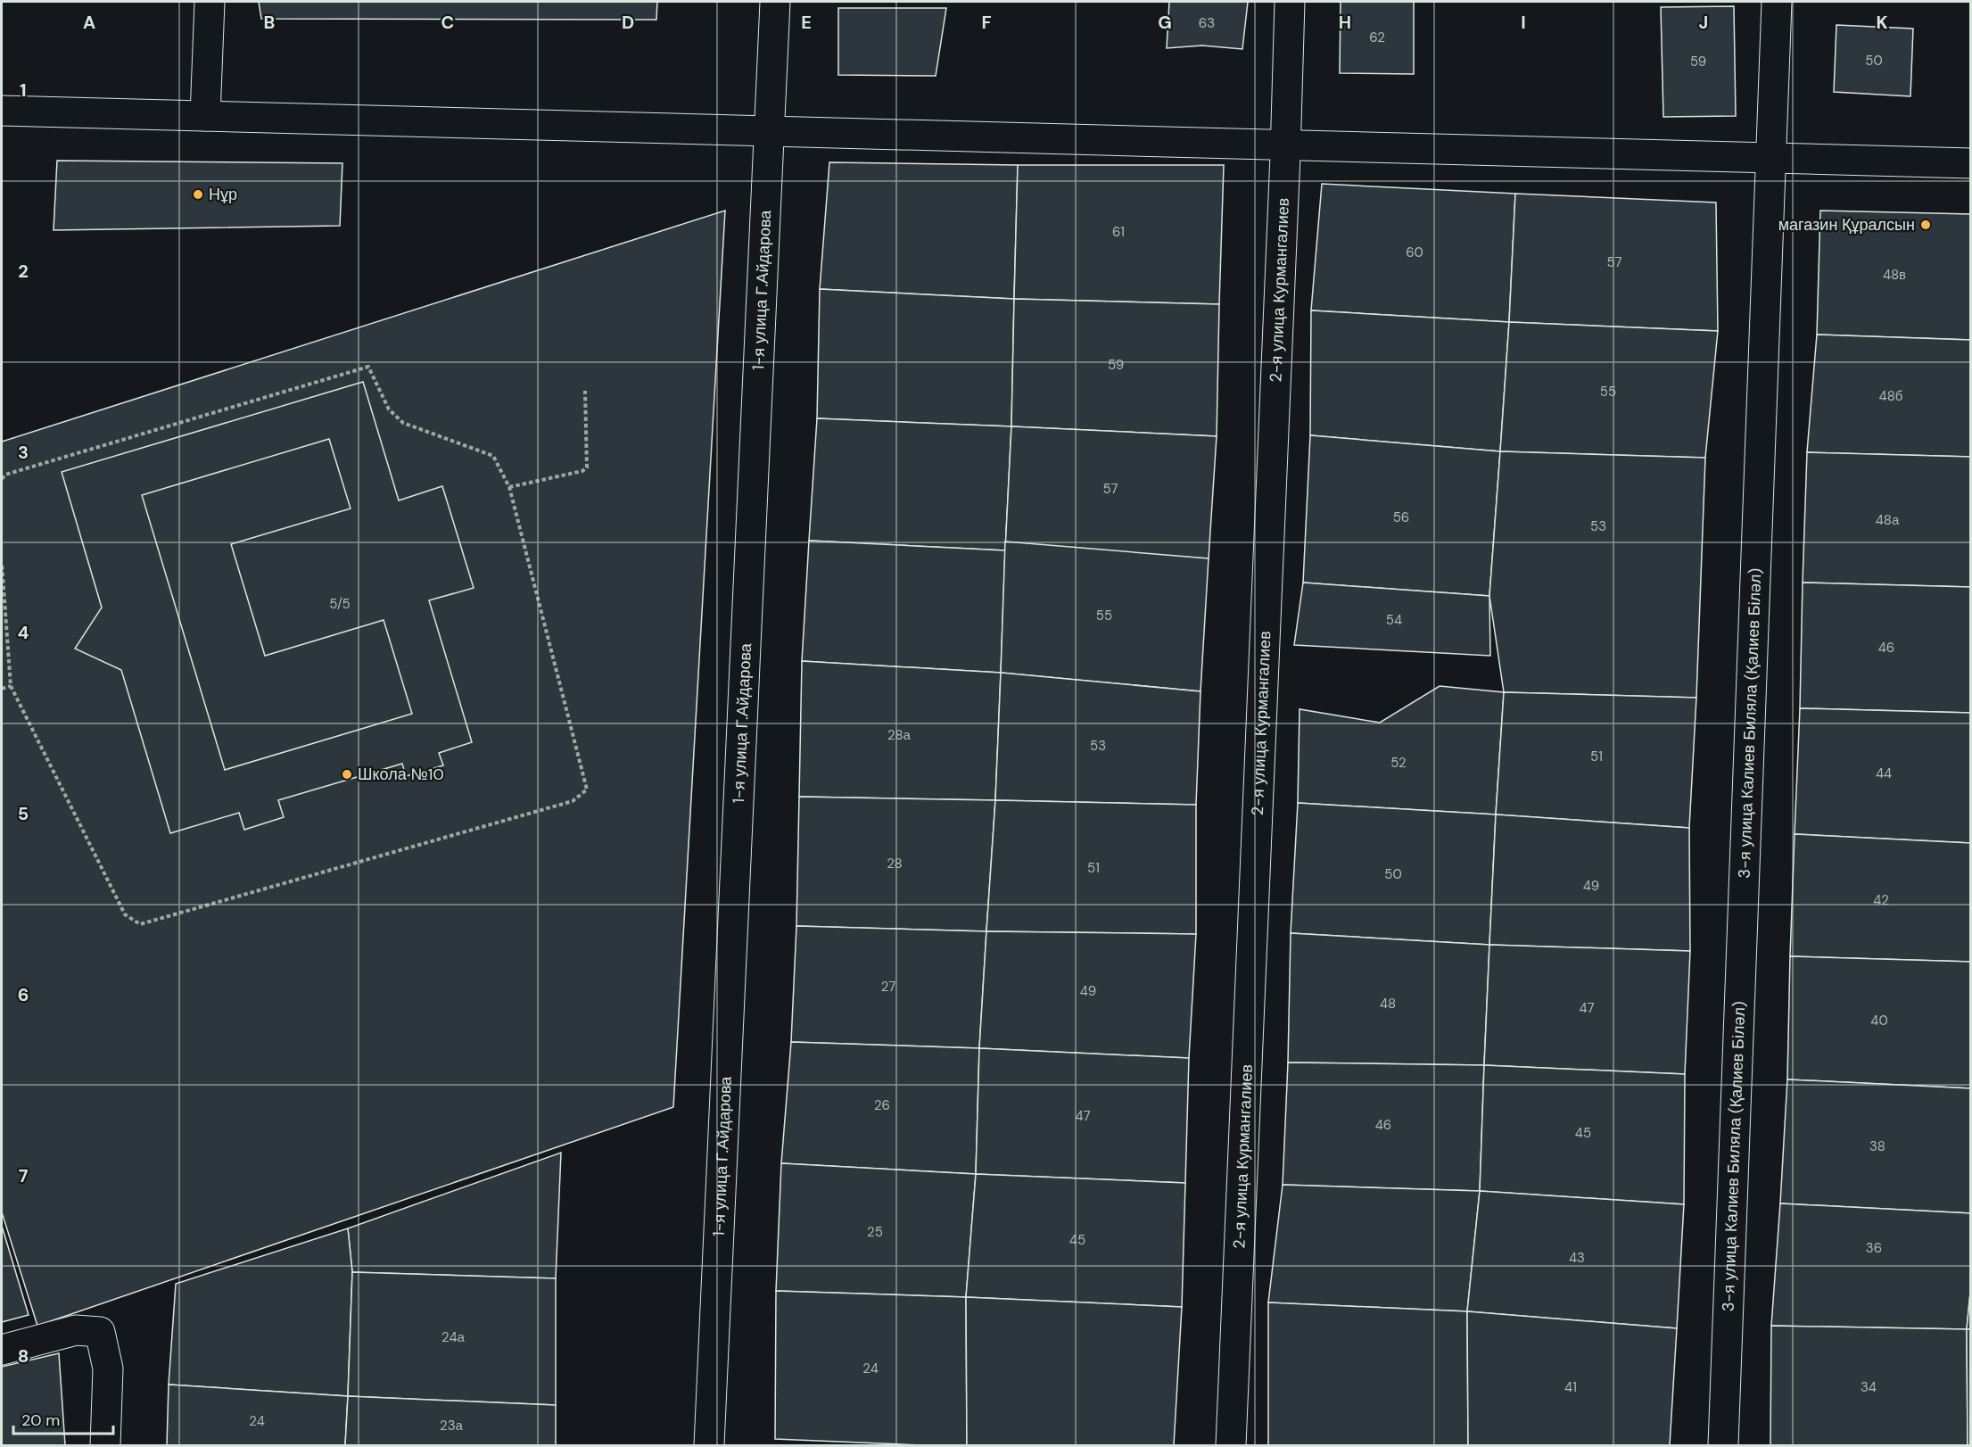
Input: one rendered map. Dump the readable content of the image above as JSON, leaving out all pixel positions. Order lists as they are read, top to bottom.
{
  "streets": {
    "street": ["2-я улица Курмангалиев", "1-я улица Г.Айдарова", "3-я улица Калиев Биляла (Қалиев Біләл)"]
  },
  "places": ["Нұр", "магазин Құралсын", "Школа №10"],
  "house_numbers": [
    "63",
    "62",
    "50",
    "59",
    "61",
    "60",
    "57",
    "48в",
    "59",
    "55",
    "48б",
    "57",
    "56",
    "48а",
    "53",
    "5/5",
    "55",
    "54",
    "46",
    "28а",
    "53",
    "51",
    "52",
    "44",
    "28",
    "51",
    "50",
    "49",
    "42",
    "27",
    "49",
    "48",
    "47",
    "40",
    "26",
    "47",
    "46",
    "45",
    "38",
    "25",
    "45",
    "36",
    "43",
    "24а",
    "24",
    "41",
    "34",
    "24",
    "23а"
  ],
  "scale_bar": "20 m",
  "grid": {
    "columns": [
      "A",
      "B",
      "C",
      "D",
      "E",
      "F",
      "G",
      "H",
      "I",
      "J",
      "K"
    ],
    "rows": [
      "1",
      "2",
      "3",
      "4",
      "5",
      "6",
      "7",
      "8"
    ]
  }
}
